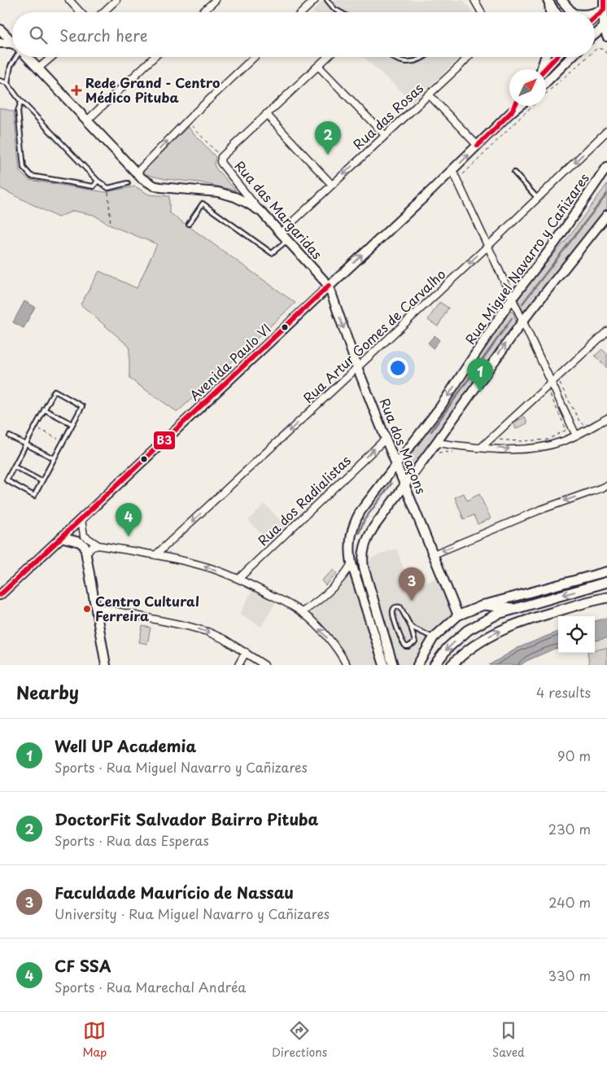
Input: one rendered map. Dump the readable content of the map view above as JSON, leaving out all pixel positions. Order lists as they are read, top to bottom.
{
  "streets": {
    "street": [
      "Rua das Rosas",
      "Rua das Margaridas",
      "Rua Miguel Navarro y Cañizares",
      "Rua Artur Gomes de Carvalho",
      "Avenida Paulo VI",
      "Rua dos Maçons",
      "Rua dos Radialistas"
    ]
  },
  "crossings": [
    ["Rua das Rosas", "Rua das Margaridas"],
    ["Rua das Margaridas", "Avenida Paulo VI"],
    ["Rua das Margaridas", "Rua dos Maçons"],
    ["Rua Miguel Navarro y Cañizares", "Rua dos Maçons"],
    ["Rua Artur Gomes de Carvalho", "Rua dos Maçons"],
    ["Avenida Paulo VI", "Rua dos Maçons"],
    ["Rua dos Maçons", "Rua dos Radialistas"]
  ],
  "one_way": ["Rua Artur Gomes de Carvalho", "Rua dos Radialistas"],
  "places": {
    "health": ["Rede Grand - Centro Médico Pituba"],
    "other": ["Centro Cultural Ferreira"]
  },
  "lines": ["transit line B3"],
  "north": "top right",
  "page": {
    "search": "Search here",
    "pins": [
      "2",
      "1",
      "4",
      "3"
    ],
    "heading": ["Nearby", "4 results"],
    "list": [
      {
        "mark": "1",
        "name": "Well UP Academia",
        "note": "Sports · Rua Miguel Navarro y Cañizares",
        "value": "90 m"
      },
      {
        "mark": "2",
        "name": "DoctorFit Salvador Bairro Pituba",
        "note": "Sports · Rua das Esperas",
        "value": "230 m"
      },
      {
        "mark": "3",
        "name": "Faculdade Maurício de Nassau",
        "note": "University · Rua Miguel Navarro y Cañizares",
        "value": "240 m"
      },
      {
        "mark": "4",
        "name": "CF SSA",
        "note": "Sports · Rua Marechal Andréa",
        "value": "330 m"
      }
    ],
    "nav": ["Map", "Directions", "Saved"]
  }
}
